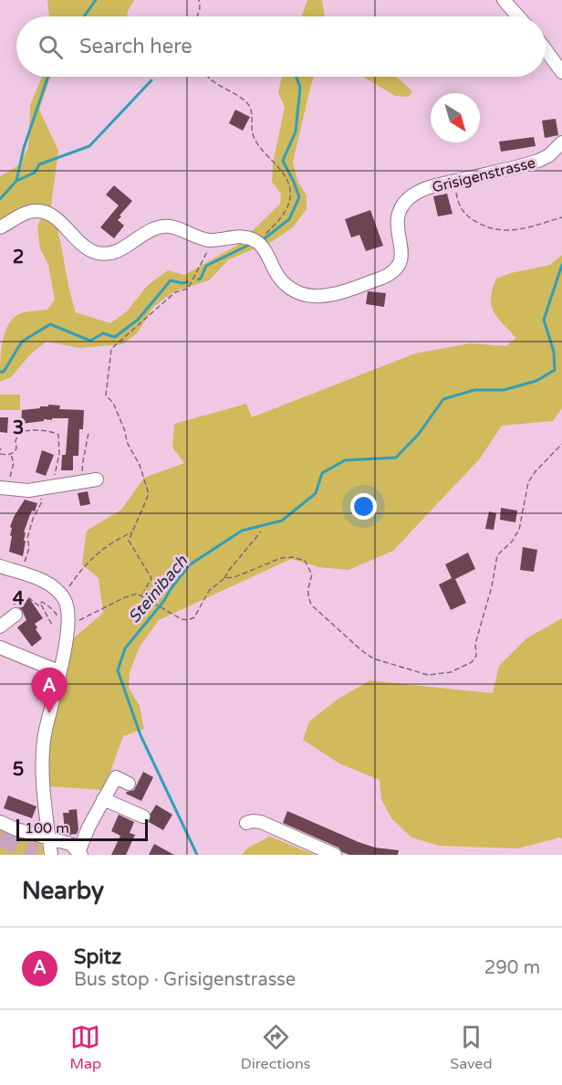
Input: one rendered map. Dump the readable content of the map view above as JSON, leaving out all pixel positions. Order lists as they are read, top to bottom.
{
  "streets": {
    "street": ["Grisigenstrasse"]
  },
  "water": ["Steinibach"],
  "scale_bar": "100 m",
  "north": "bottom right",
  "page": {
    "search": "Search here",
    "pins": "A",
    "scale": "100 m",
    "heading": "Nearby",
    "list": [
      {
        "mark": "A",
        "name": "Spitz",
        "note": "Bus stop · Grisigenstrasse",
        "value": "290 m"
      }
    ],
    "nav": ["Map", "Directions", "Saved"]
  },
  "grid": {
    "rows": [
      "2",
      "3",
      "4",
      "5"
    ]
  }
}
